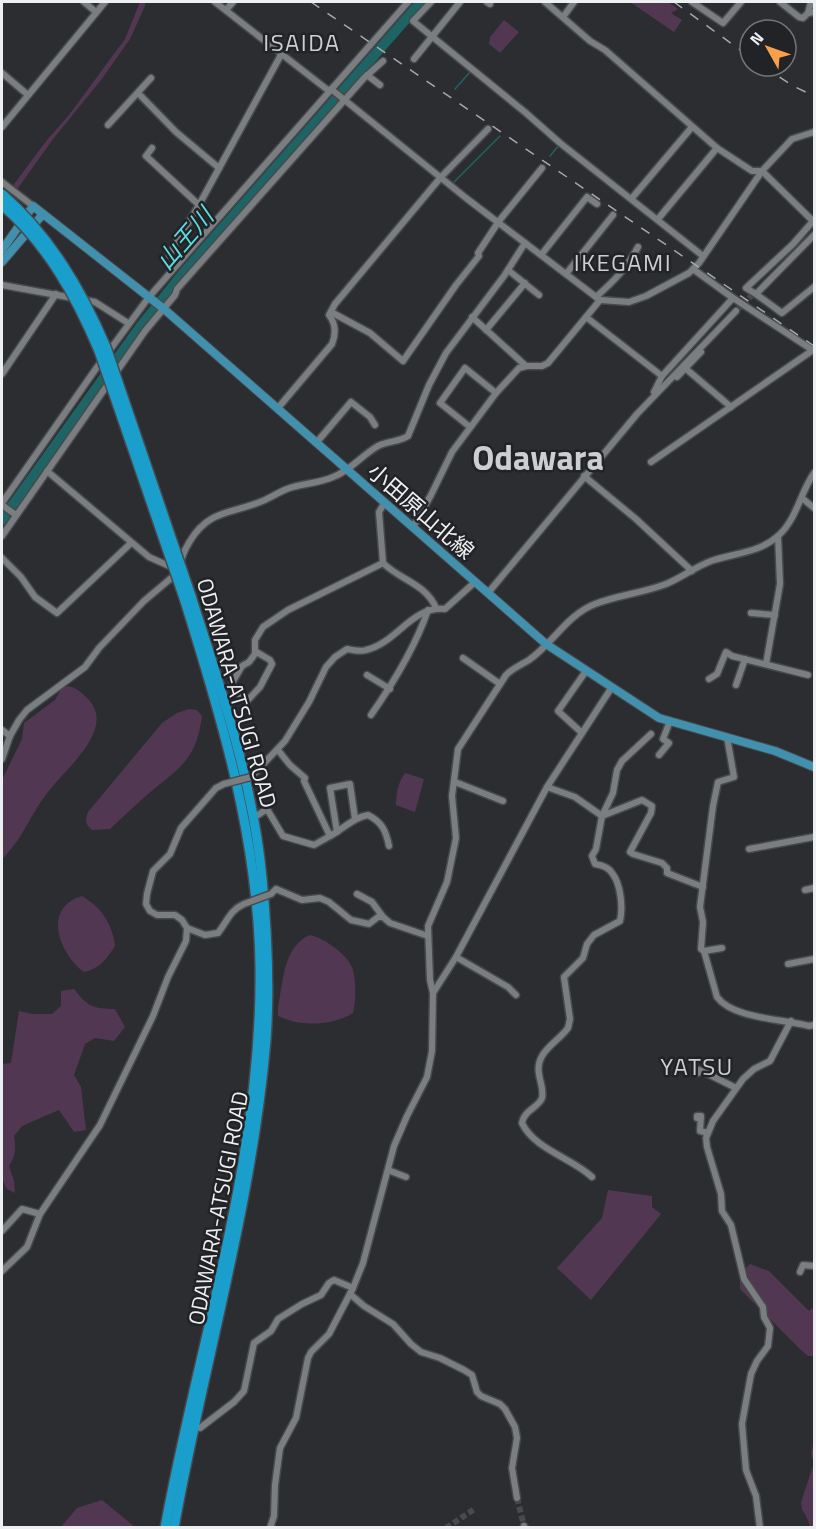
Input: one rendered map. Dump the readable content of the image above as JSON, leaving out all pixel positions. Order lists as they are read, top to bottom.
{
  "streets": {
    "highway": ["ODAWARA-ATSUGI ROAD"],
    "main road": ["小田原山北線"]
  },
  "districts": [
    "ISAIDA",
    "IKEGAMI",
    "Odawara",
    "YATSU"
  ],
  "water": ["山王川"],
  "north": "top left"
}
